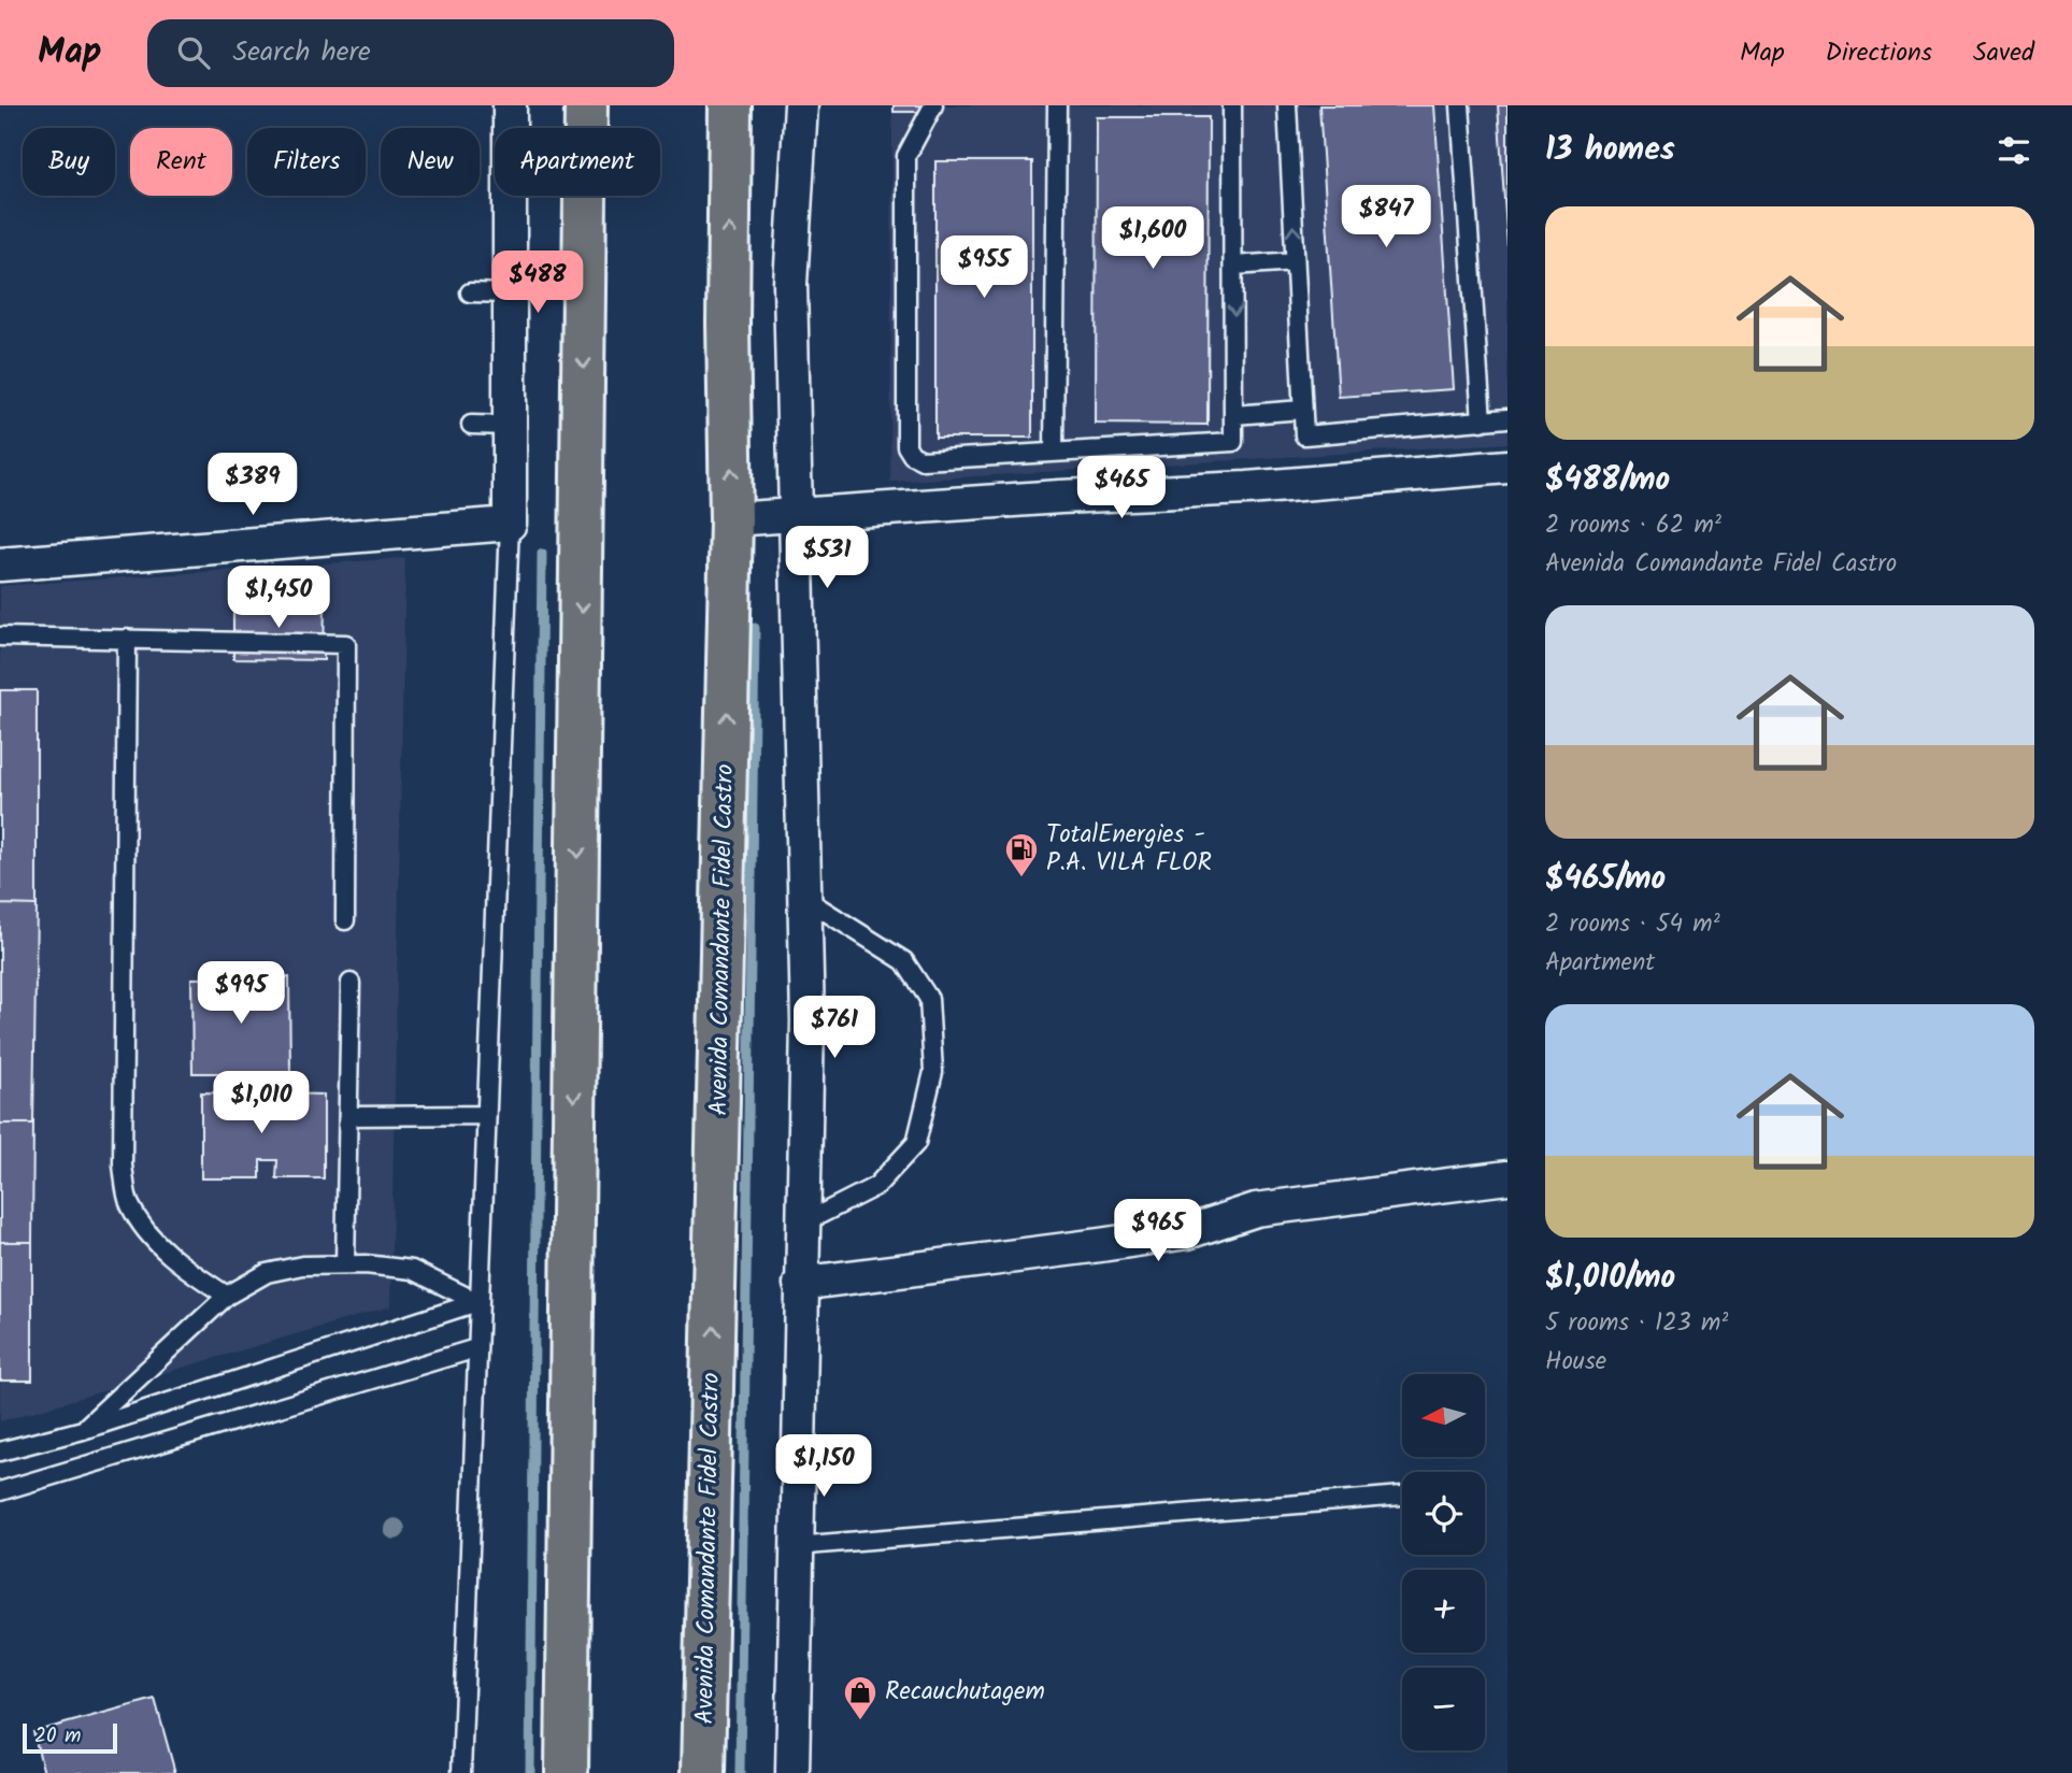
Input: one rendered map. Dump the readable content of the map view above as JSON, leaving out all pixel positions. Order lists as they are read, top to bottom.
{
  "streets": {
    "highway": ["Avenida Comandante Fidel Castro"]
  },
  "places": {
    "fuel station": ["TotalEnergies - P.A. VILA FLOR"],
    "shop": ["Recauchutagem"]
  },
  "scale_bar": "20 m",
  "north": "left",
  "page": {
    "header": "Map",
    "search": "Search here",
    "nav": ["Map", "Directions", "Saved"],
    "heading": "13 homes",
    "chip": [
      "Buy",
      "Rent",
      "Filters",
      "New",
      "Apartment"
    ],
    "price": [
      "$847",
      "$1,600",
      "$955",
      "$488",
      "$389",
      "$465",
      "$531",
      "$1,450",
      "$995",
      "$761",
      "$1,010",
      "$965",
      "$1,150"
    ],
    "list": [
      {
        "name": "$488/mo",
        "note": "2 rooms · 62 m² · Avenida Comandante Fidel Castro"
      },
      {
        "name": "$465/mo",
        "note": "2 rooms · 54 m² · Apartment"
      },
      {
        "name": "$1,010/mo",
        "note": "5 rooms · 123 m² · House"
      }
    ],
    "map_buttons": ["+", "−"],
    "scale": "20 m"
  }
}
